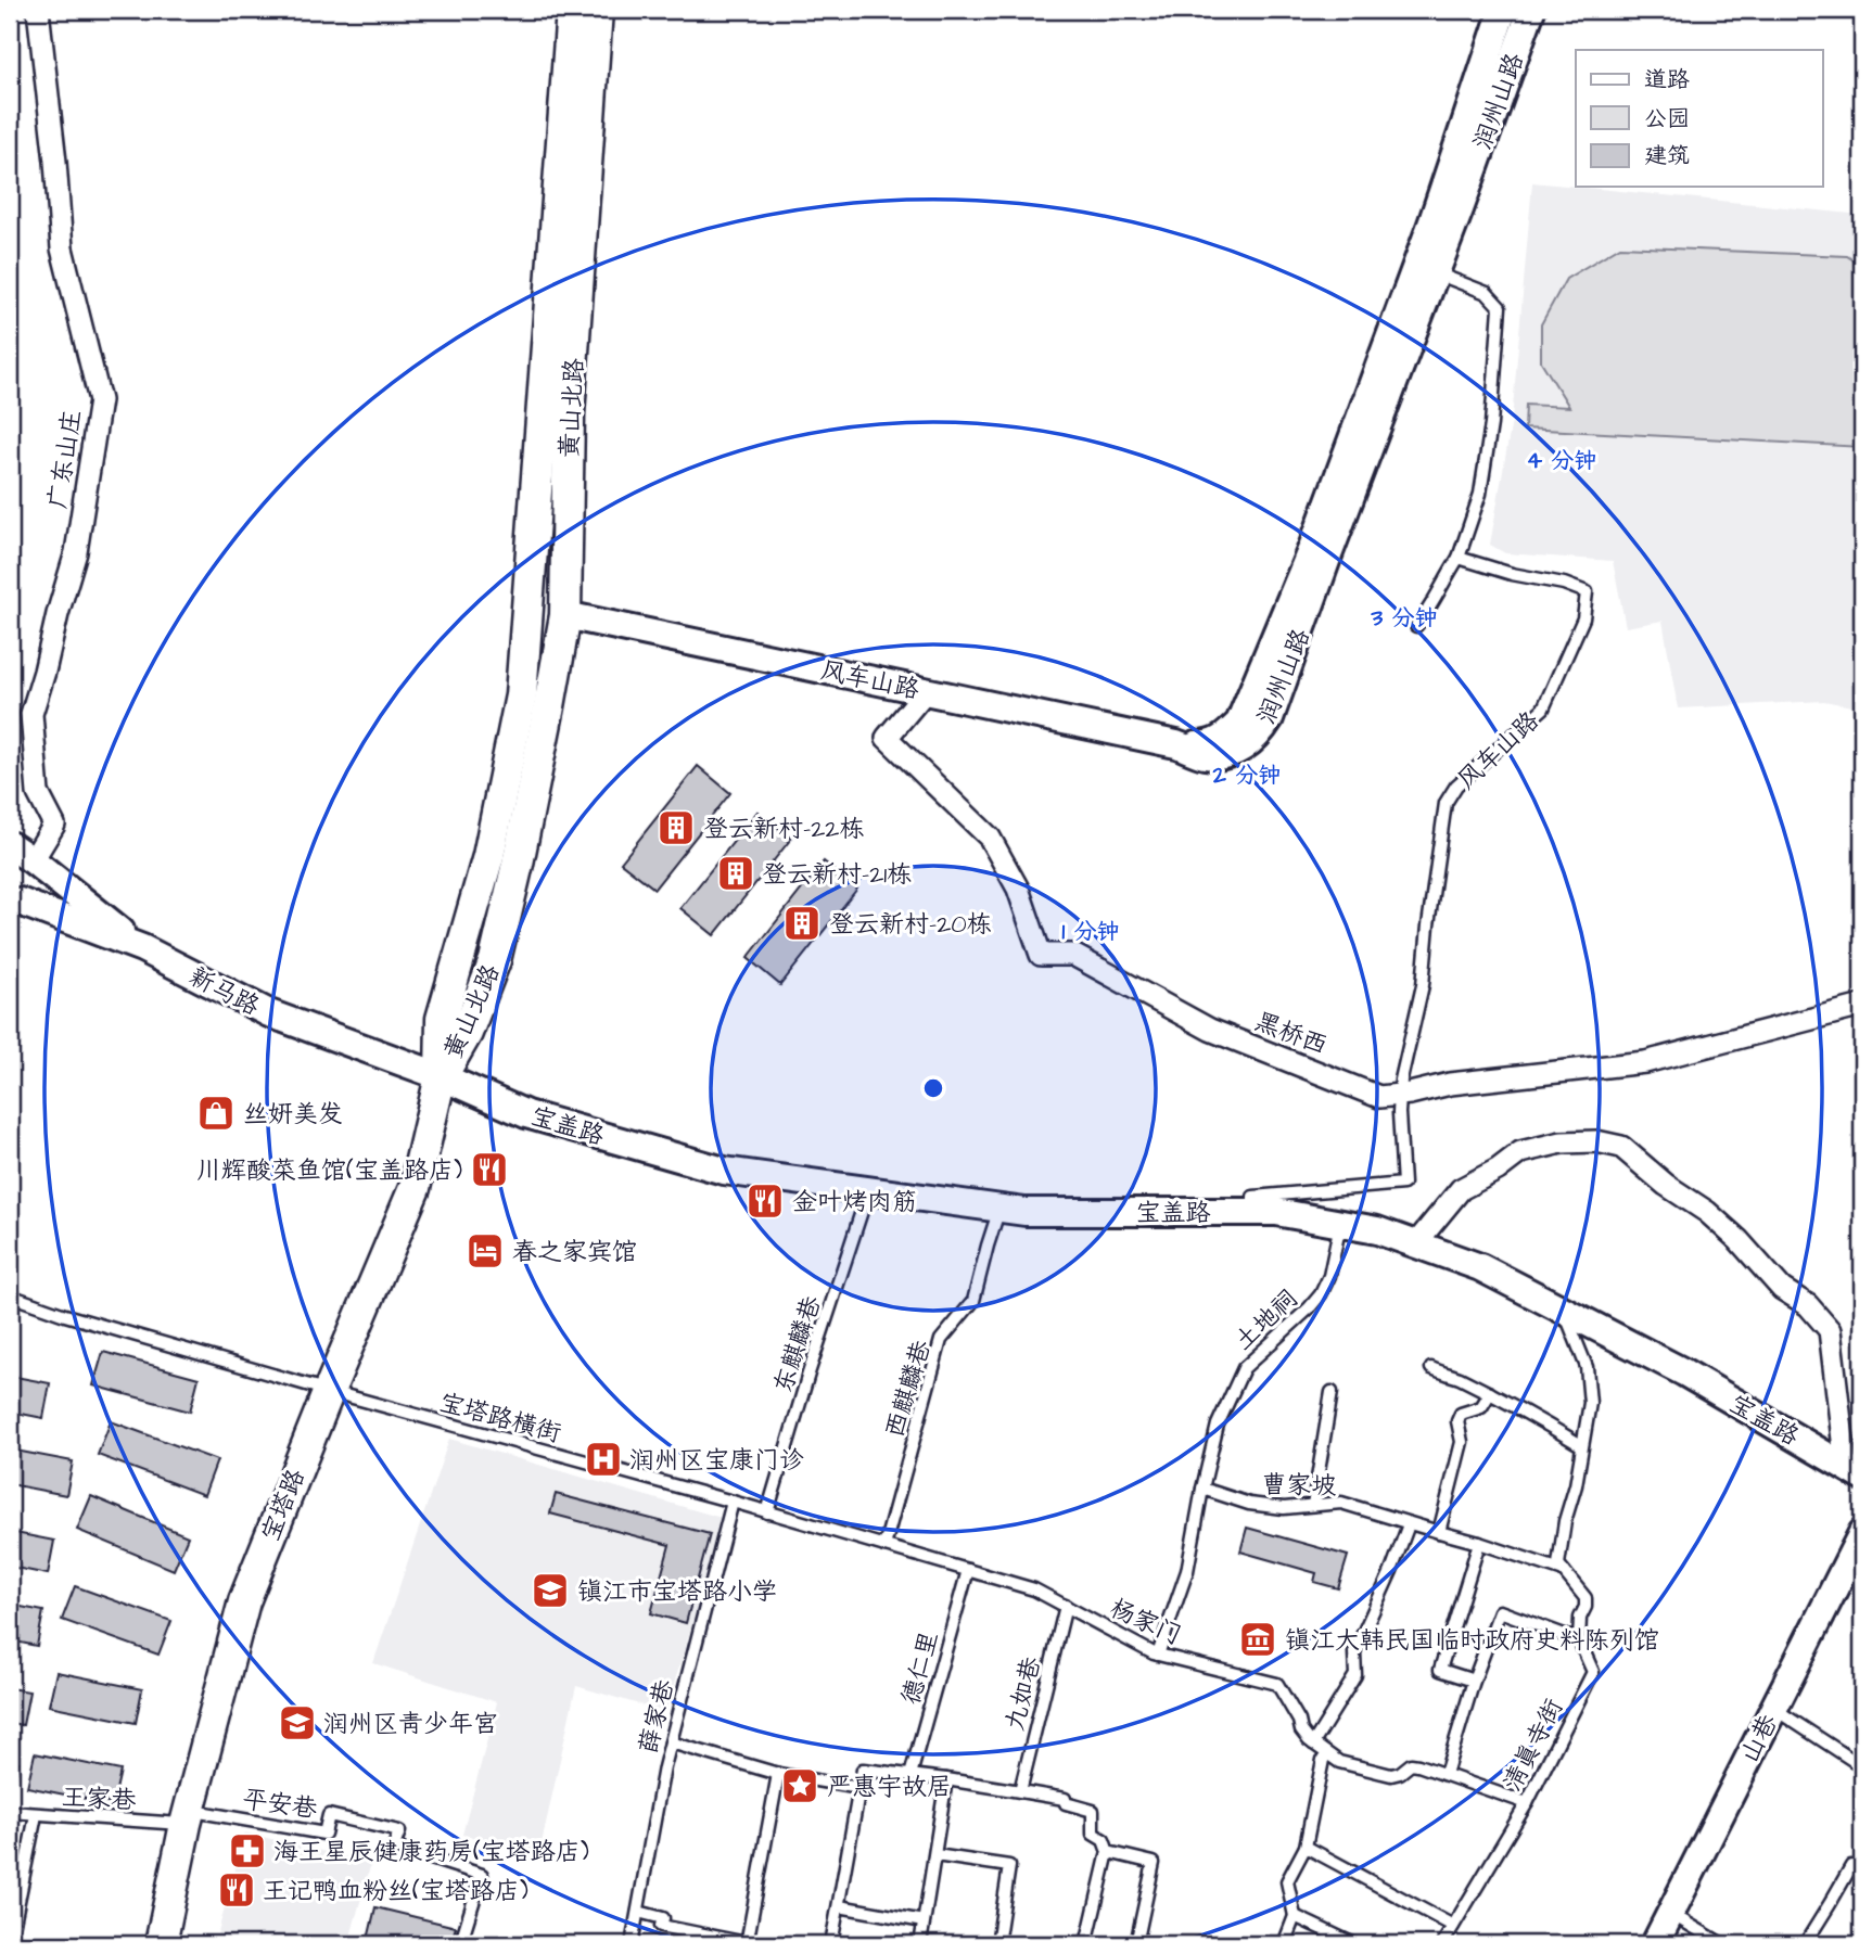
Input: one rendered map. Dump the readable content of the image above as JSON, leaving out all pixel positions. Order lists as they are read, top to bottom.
{
  "streets": {
    "main road": ["黄山北路", "宝塔路"],
    "street": [
      "润州山路",
      "广东山庄",
      "风车山路",
      "新马路",
      "黑桥西",
      "宝盖路",
      "山巷"
    ],
    "lane": [
      "土地祠",
      "东麒麟巷",
      "西麒麟巷",
      "宝塔路横街",
      "曹家坡",
      "杨家门",
      "德仁里",
      "九如巷",
      "薛家巷",
      "清真寺街",
      "王家巷",
      "平安巷"
    ]
  },
  "crossings": [
    ["润州山路", "风车山路"],
    ["黄山北路", "风车山路"],
    ["黄山北路", "新马路"],
    ["黄山北路", "宝盖路"],
    ["黄山北路", "宝塔路"],
    ["风车山路", "黑桥西"],
    ["风车山路", "宝盖路"],
    ["新马路", "宝盖路"],
    ["新马路", "宝塔路"],
    ["宝盖路", "土地祠"],
    ["宝盖路", "东麒麟巷"],
    ["宝盖路", "西麒麟巷"],
    ["宝盖路", "宝塔路"],
    ["土地祠", "曹家坡"],
    ["土地祠", "杨家门"],
    ["东麒麟巷", "宝塔路横街"],
    ["西麒麟巷", "宝塔路横街"],
    ["宝塔路横街", "宝塔路"],
    ["宝塔路横街", "杨家门"],
    ["宝塔路横街", "德仁里"],
    ["宝塔路横街", "九如巷"],
    ["宝塔路横街", "薛家巷"],
    ["曹家坡", "清真寺街"],
    ["宝塔路", "王家巷"],
    ["宝塔路", "平安巷"],
    ["杨家门", "九如巷"],
    ["杨家门", "清真寺街"],
    ["王家巷", "平安巷"]
  ],
  "places": {
    "building": ["登云新村-22栋", "登云新村-21栋", "登云新村-20栋"],
    "shop": ["丝妍美发"],
    "restaurant": ["川辉酸菜鱼馆(宝盖路店)", "金叶烤肉筋", "王记鸭血粉丝(宝塔路店)"],
    "hotel": ["春之家宾馆"],
    "hospital": ["润州区宝康门诊"],
    "school or university": ["镇江市宝塔路小学", "润州区青少年宫"],
    "museum": ["镇江大韩民国临时政府史料陈列馆"],
    "place": ["严惠宇故居"],
    "pharmacy": ["海王星辰健康药房(宝塔路店)"]
  },
  "legend": ["道路", "公园", "建筑"],
  "rings": [
    "4 分钟",
    "3 分钟",
    "2 分钟",
    "1 分钟"
  ]
}
